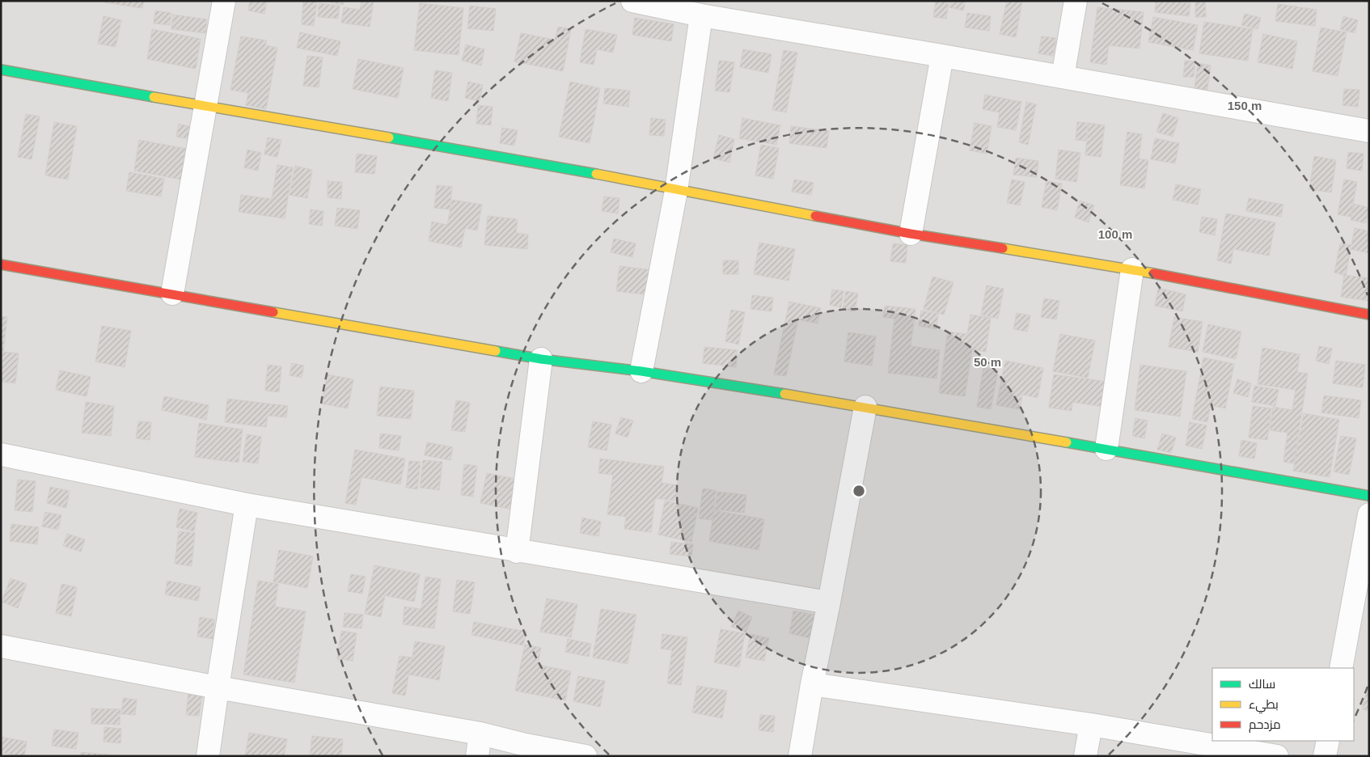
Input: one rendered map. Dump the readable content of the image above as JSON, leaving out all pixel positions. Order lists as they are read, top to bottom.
{
  "legend": ["سالك", "بطيء", "مزدحم"],
  "rings": ["150 m", "100 m", "50 m"]
}
